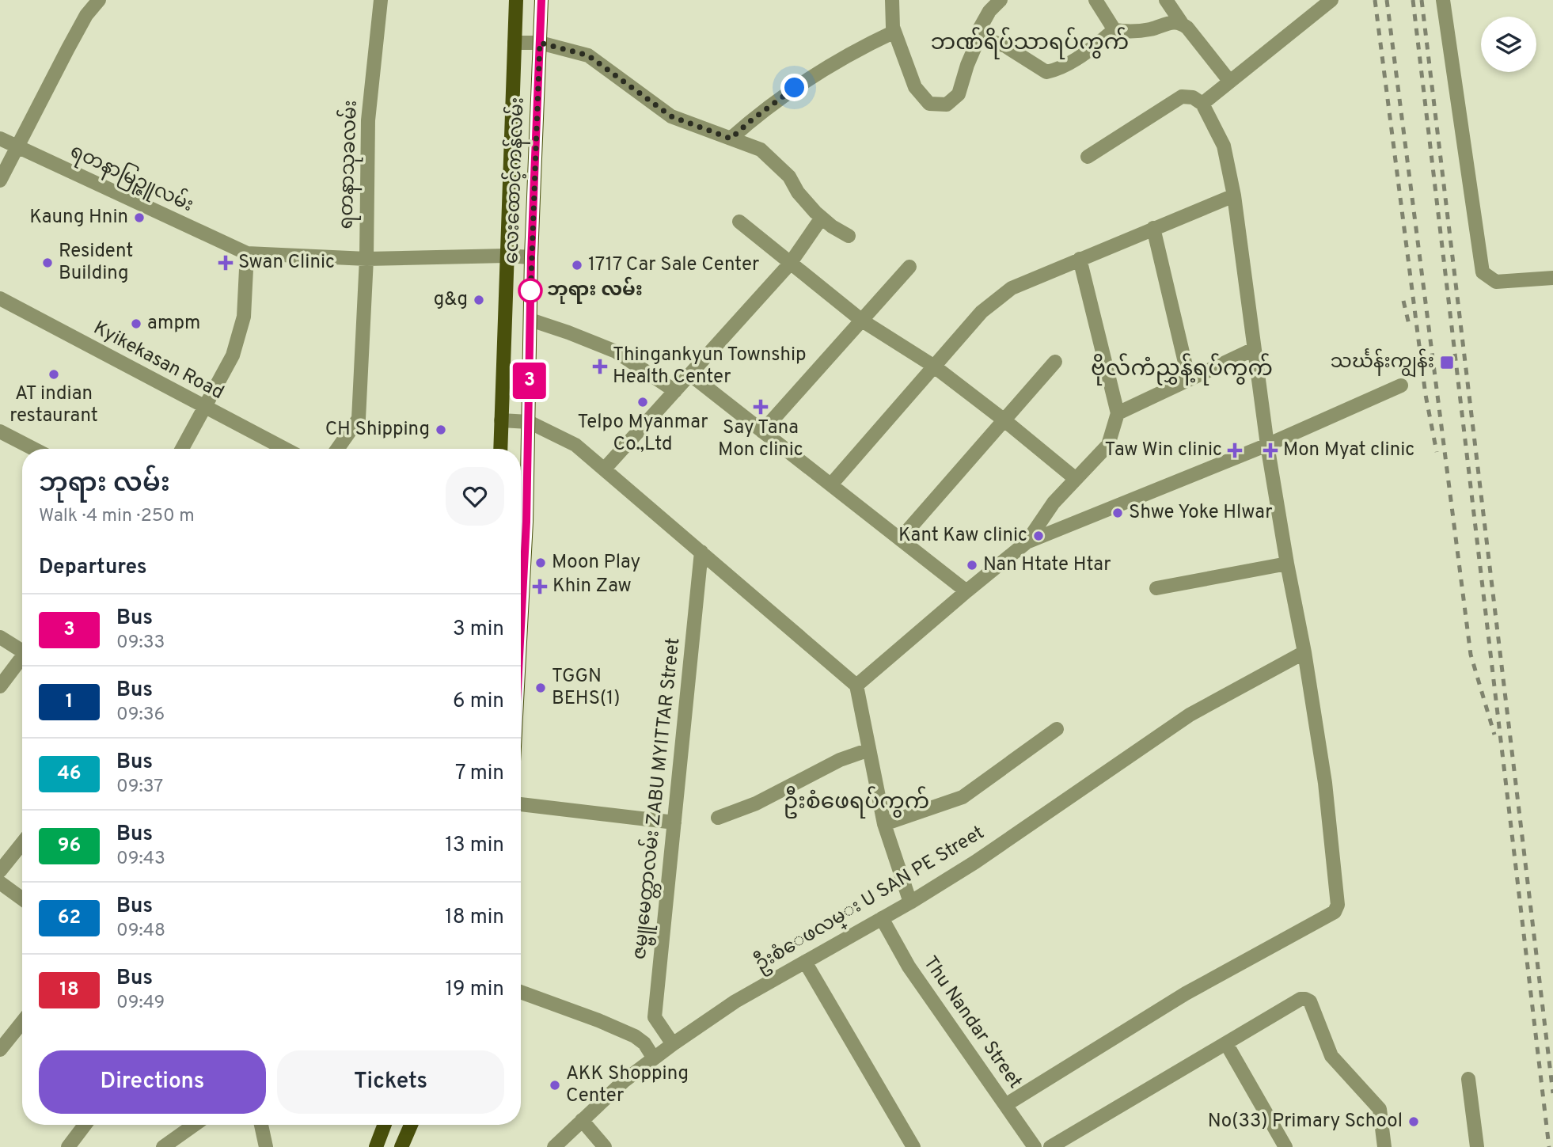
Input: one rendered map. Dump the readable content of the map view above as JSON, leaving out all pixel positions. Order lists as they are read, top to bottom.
{
  "streets": {
    "main road": ["လေးထောင့်ကန်လမ်း"],
    "street": [
      "ရတနာသုခလမ်း",
      "ရတနာမြဉ္ဇူလမ်း",
      "Kyikekasan Road",
      "ဇမ္ဗူမေတ္တာလမ်း ZABU MYITTAR Street",
      "ဦးစံေဖလမ္း U SAN PE Street",
      "Thu Nandar Street"
    ]
  },
  "crossings": [
    ["ရတနာသုခလမ်း", "ရတနာမြဉ္ဇူလမ်း"],
    ["ရတနာမြဉ္ဇူလမ်း", "လေးထောင့်ကန်လမ်း"],
    ["ဇမ္ဗူမေတ္တာလမ်း ZABU MYITTAR Street", "ဦးစံေဖလမ္း U SAN PE Street"],
    ["ဦးစံေဖလမ္း U SAN PE Street", "Thu Nandar Street"]
  ],
  "districts": ["ဘဏ်ရိပ်သာရပ်ကွက်", "ဗိုလ်ကံညွှန့်ရပ်ကွက်", "ဦးစံဖေရပ်ကွက်"],
  "places": {
    "other": [
      "Kaung Hnin",
      "Resident Building",
      "1717 Car Sale Center",
      "ဘုရား လမ်း",
      "g&g",
      "ampm",
      "AT indian restaurant",
      "Telpo Myanmar Co.,Ltd",
      "CH Shipping",
      "Shwe Yoke Hlwar",
      "Kant Kaw clinic",
      "Moon Play",
      "Nan Htate Htar",
      "TGGN BEHS(1)",
      "AKK Shopping Center",
      "No(33) Primary School"
    ],
    "health": [
      "Swan Clinic",
      "Thingankyun Township Health Center",
      "Say Tana Mon clinic",
      "Taw Win clinic",
      "Mon Myat clinic",
      "Khin Zaw"
    ],
    "transit": ["သင်္ဃန်းကျွန်း"]
  },
  "lines": ["bus line 3"],
  "page": {
    "on_map": "3",
    "heading": [
      ["ဘုရား လမ်း", "Walk · 4 min · 250 m"],
      "Departures"
    ],
    "list": [
      {
        "mark": "3",
        "name": "Bus",
        "note": "09:33",
        "value": "3 min"
      },
      {
        "mark": "1",
        "name": "Bus",
        "note": "09:36",
        "value": "6 min"
      },
      {
        "mark": "46",
        "name": "Bus",
        "note": "09:37",
        "value": "7 min"
      },
      {
        "mark": "96",
        "name": "Bus",
        "note": "09:43",
        "value": "13 min"
      },
      {
        "mark": "62",
        "name": "Bus",
        "note": "09:48",
        "value": "18 min"
      },
      {
        "mark": "18",
        "name": "Bus",
        "note": "09:49",
        "value": "19 min"
      }
    ],
    "buttons": ["Directions", "Tickets"]
  }
}
